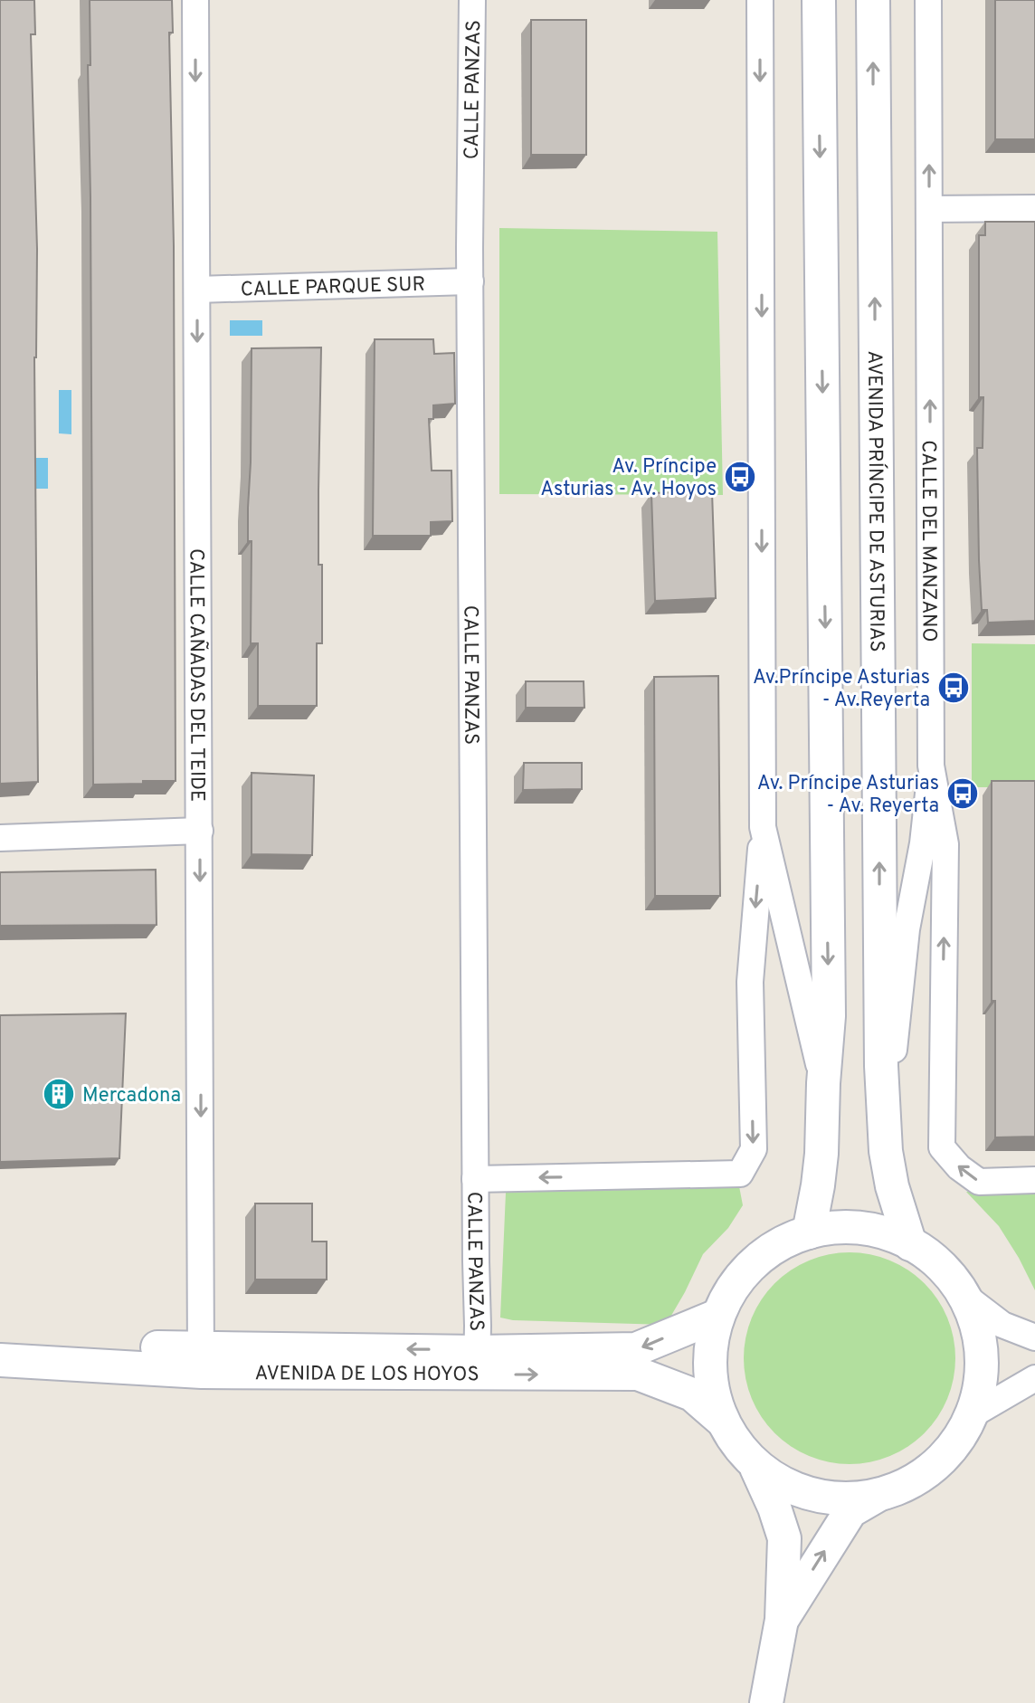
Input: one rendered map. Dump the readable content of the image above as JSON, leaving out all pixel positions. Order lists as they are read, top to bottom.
{
  "streets": {
    "street": [
      "CALLE PANZAS",
      "CALLE PARQUE SUR",
      "AVENIDA PRÍNCIPE DE ASTURIAS",
      "CALLE DEL MANZANO",
      "CALLE CAÑADAS DEL TEIDE",
      "AVENIDA DE LOS HOYOS"
    ]
  },
  "crossings": [
    ["CALLE PANZAS", "CALLE PARQUE SUR"],
    ["CALLE PANZAS", "AVENIDA DE LOS HOYOS"],
    ["CALLE PARQUE SUR", "CALLE CAÑADAS DEL TEIDE"],
    ["AVENIDA PRÍNCIPE DE ASTURIAS", "CALLE DEL MANZANO"],
    ["CALLE CAÑADAS DEL TEIDE", "AVENIDA DE LOS HOYOS"]
  ],
  "one_way": ["CALLE CAÑADAS DEL TEIDE"],
  "places": {
    "bus stop": ["Av. Príncipe Asturias - Av. Hoyos", "Av.Príncipe Asturias - Av.Reyerta", "Av. Príncipe Asturias - Av. Reyerta"],
    "building": ["Mercadona"]
  }
}
